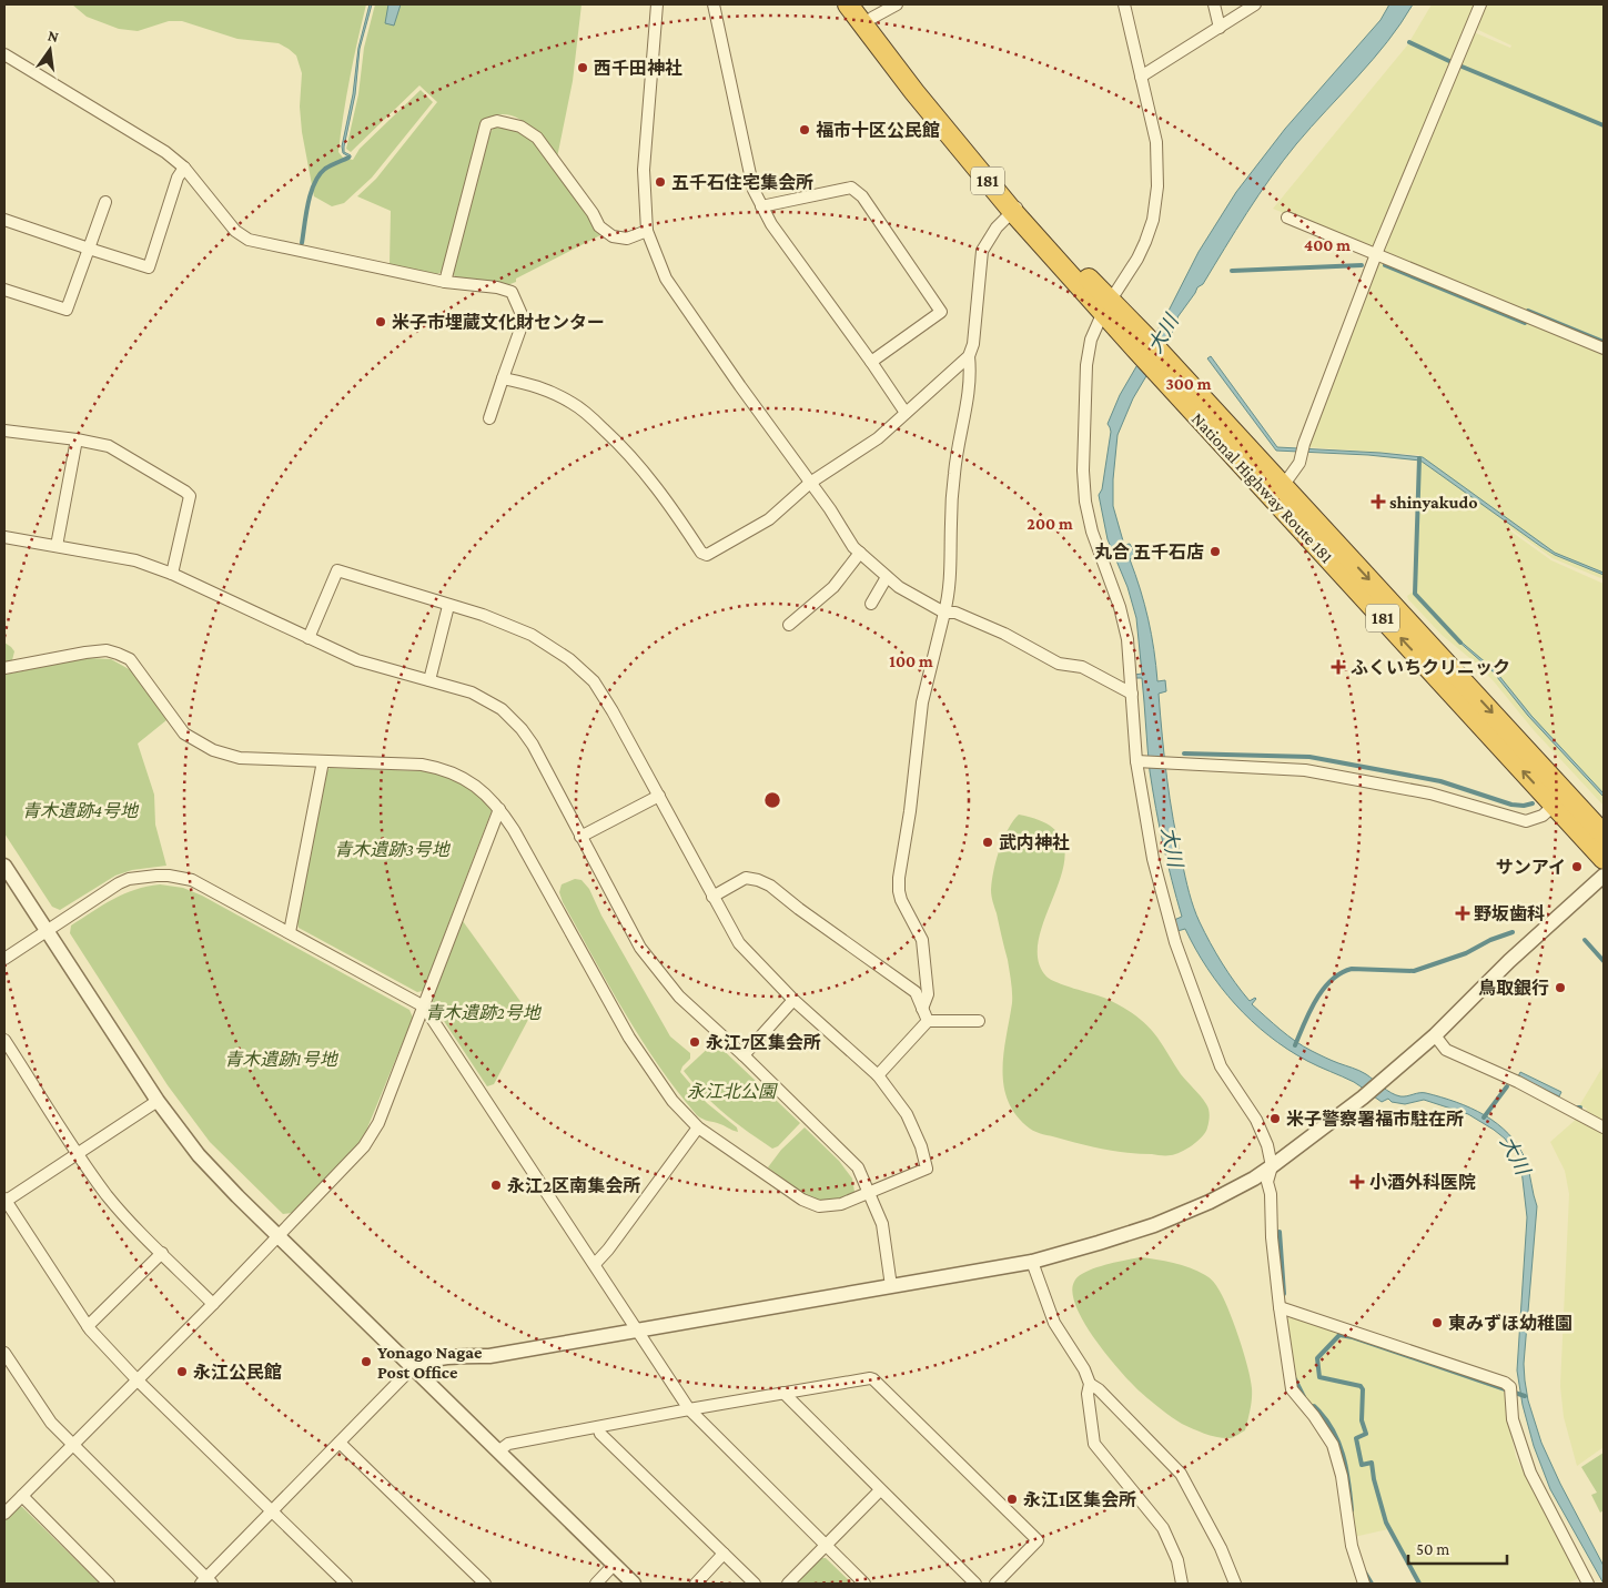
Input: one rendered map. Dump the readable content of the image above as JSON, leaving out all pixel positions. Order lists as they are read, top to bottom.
{
  "streets": {
    "highway": ["181", "National Highway Route 181"]
  },
  "water": ["大川"],
  "parks": [
    "青木遺跡4号地",
    "青木遺跡3号地",
    "青木遺跡2号地",
    "青木遺跡1号地",
    "永江北公園"
  ],
  "places": {
    "other": [
      "西千田神社",
      "福市十区公民館",
      "五千石住宅集会所",
      "米子市埋蔵文化財センター",
      "丸合 五千石店",
      "武内神社",
      "サンアイ",
      "鳥取銀行",
      "永江7区集会所",
      "米子警察署福市駐在所",
      "永江2区南集会所",
      "東みずほ幼稚園",
      "Yonago Nagae Post Office",
      "永江公民館",
      "永江1区集会所"
    ],
    "health": [
      "shinyakudo",
      "ふくいちクリニック",
      "野坂歯科",
      "小酒外科医院"
    ]
  },
  "scale_bar": "50 m",
  "north": "top",
  "rings": [
    "400 m",
    "300 m",
    "200 m",
    "100 m"
  ]
}
